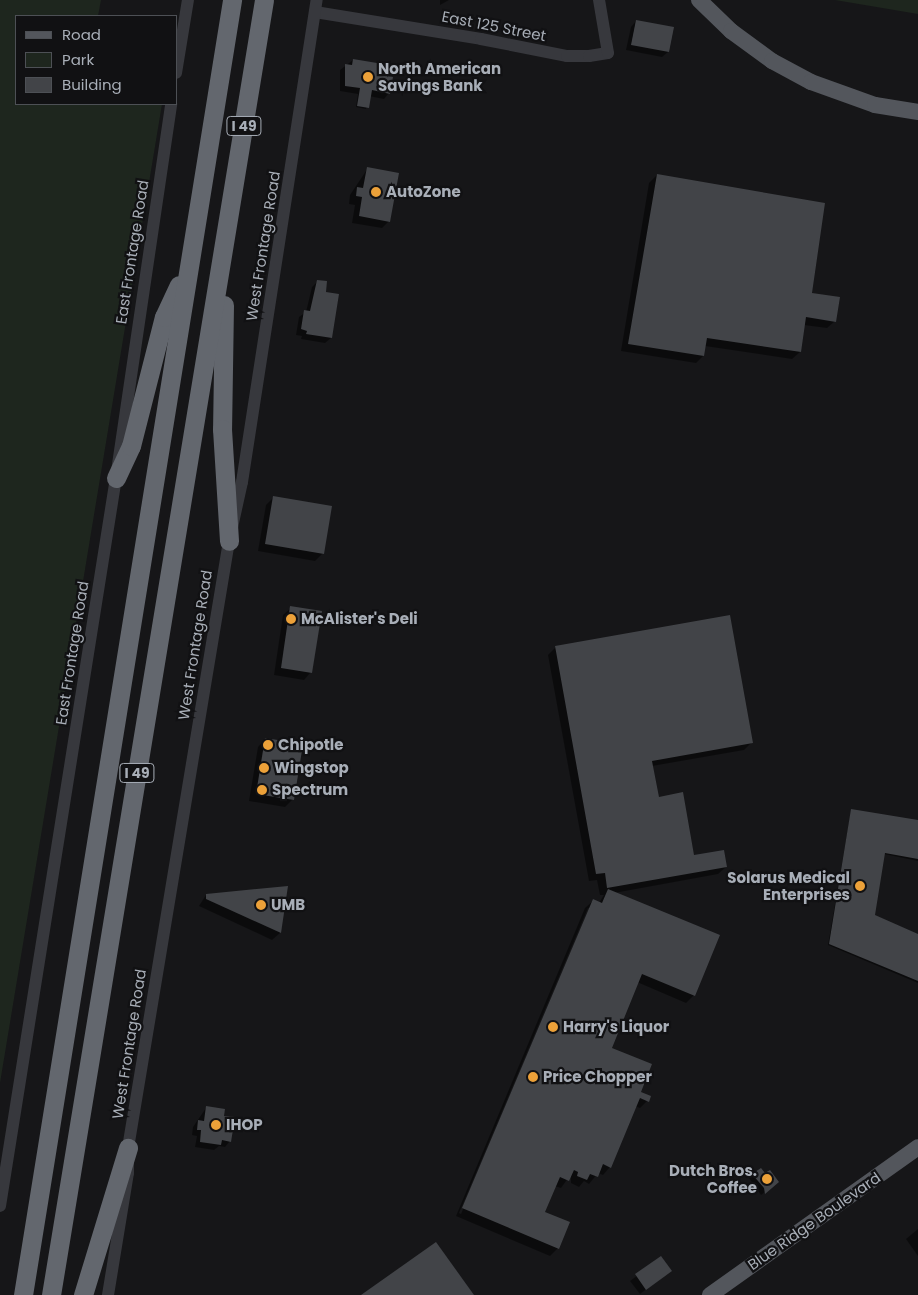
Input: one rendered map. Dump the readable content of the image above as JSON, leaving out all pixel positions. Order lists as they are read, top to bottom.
{
  "streets": {
    "highway": ["I 49"],
    "main road": ["Blue Ridge Boulevard"],
    "street": ["East 125 Street", "West Frontage Road", "East Frontage Road"]
  },
  "crossings": [
    ["East 125 Street", "West Frontage Road"]
  ],
  "places": [
    "North American Savings Bank",
    "AutoZone",
    "McAlister's Deli",
    "Chipotle",
    "Wingstop",
    "Spectrum",
    "Solarus Medical Enterprises",
    "UMB",
    "Harry's Liquor",
    "Price Chopper",
    "IHOP",
    "Dutch Bros. Coffee"
  ],
  "legend": ["Road", "Park", "Building"]
}
